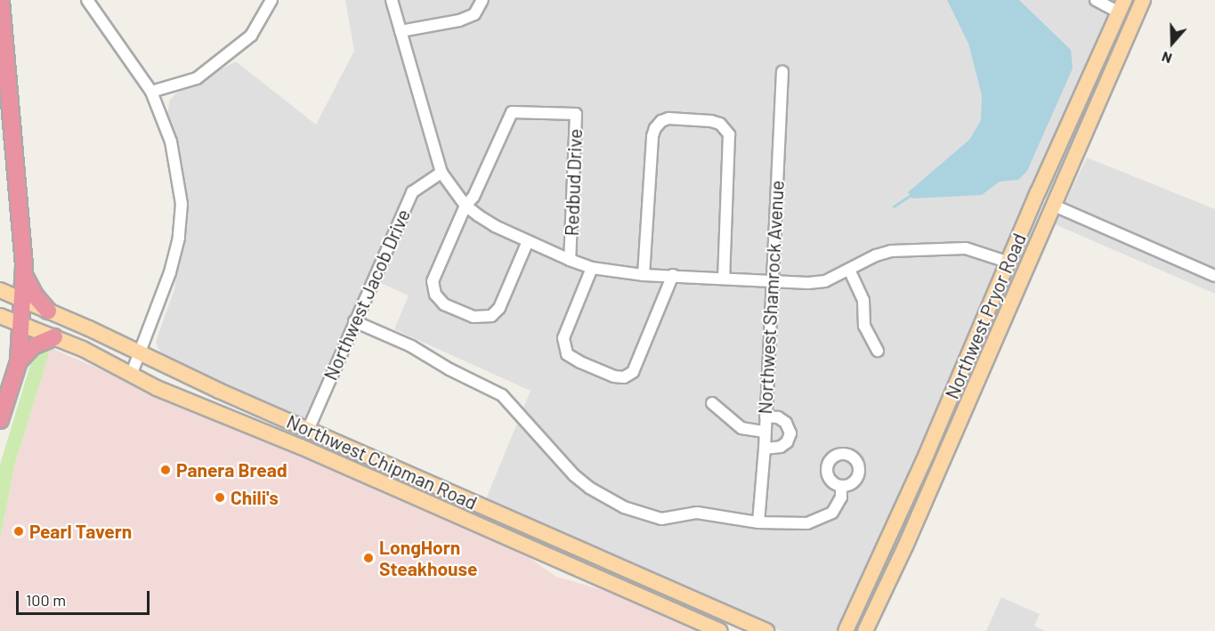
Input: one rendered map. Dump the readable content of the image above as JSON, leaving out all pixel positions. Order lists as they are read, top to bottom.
{
  "streets": {
    "main road": ["Northwest Pryor Road", "Northwest Chipman Road"],
    "street": ["Redbud Drive", "Northwest Jacob Drive", "Northwest Shamrock Avenue"]
  },
  "crossings": [
    ["Northwest Jacob Drive", "Northwest Chipman Road"]
  ],
  "places": [
    "Panera Bread",
    "Chili's",
    "Pearl Tavern",
    "LongHorn Steakhouse"
  ],
  "scale_bar": "100 m",
  "north": "bottom"
}
